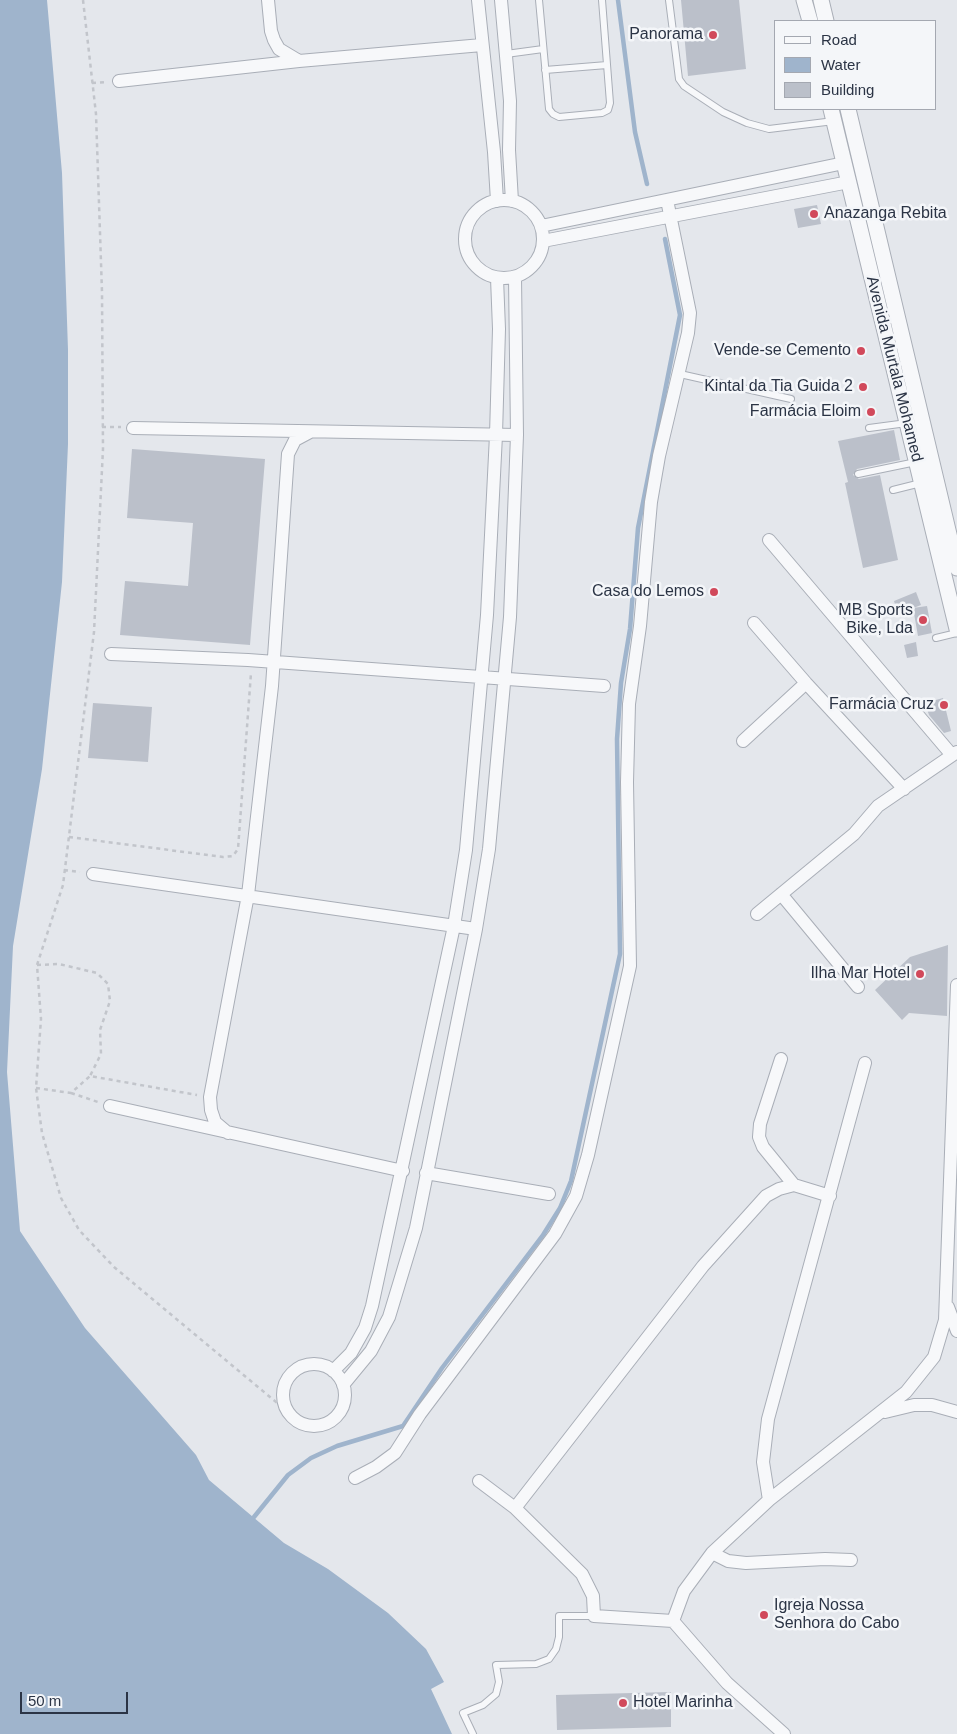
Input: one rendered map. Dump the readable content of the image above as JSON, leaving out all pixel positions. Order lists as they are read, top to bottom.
{
  "streets": {
    "street": ["Avenida Murtala Mohamed"]
  },
  "places": [
    "Panorama",
    "Anazanga Rebita",
    "Vende-se Cemento",
    "Kintal da Tia Guida 2",
    "Farmácia Eloim",
    "Casa do Lemos",
    "MB Sports Bike, Lda",
    "Farmácia Cruz",
    "Ilha Mar Hotel",
    "Igreja Nossa Senhora do Cabo",
    "Hotel Marinha"
  ],
  "legend": ["Road", "Water", "Building"],
  "scale_bar": "50 m"
}
